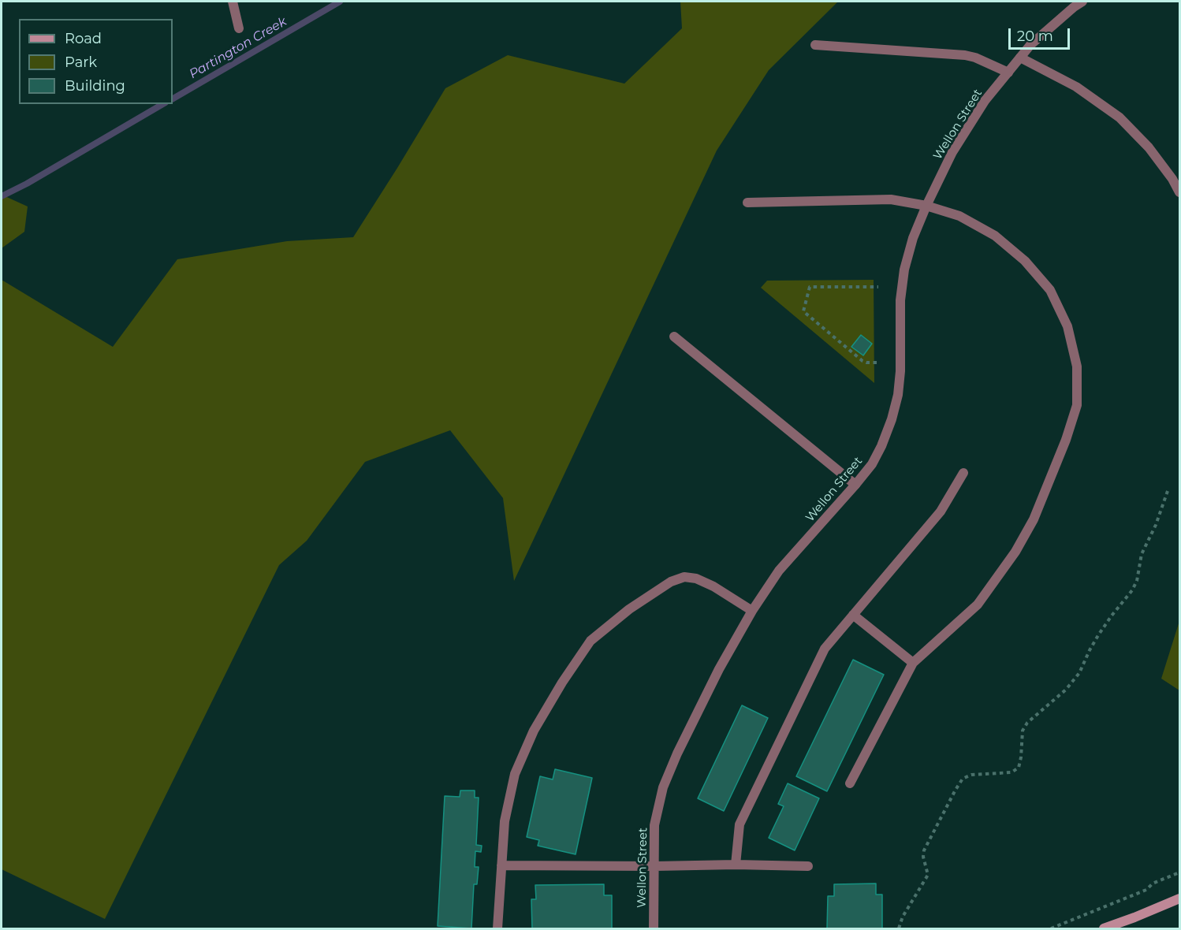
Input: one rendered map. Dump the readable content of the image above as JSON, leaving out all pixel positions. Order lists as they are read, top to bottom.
{
  "streets": {
    "street": ["Wellon Street"]
  },
  "water": ["Partington Creek"],
  "legend": ["Road", "Park", "Building"],
  "scale_bar": "20 m"
}
